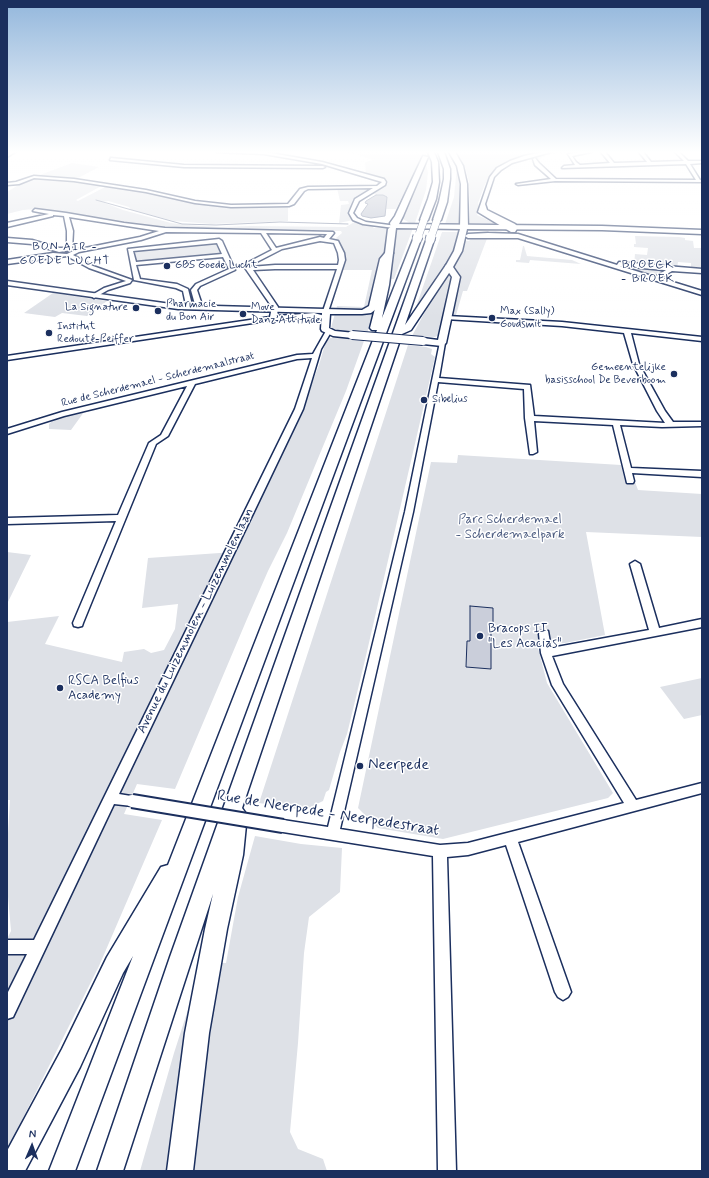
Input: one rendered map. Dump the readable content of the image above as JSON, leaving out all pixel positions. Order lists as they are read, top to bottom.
{
  "streets": {
    "street": ["Rue de Scherdemael - Scherdemaalstraat", "Avenue du Luizenmolen - Luizenmolenlaan", "Rue de Neerpede - Neerpedestraat"]
  },
  "crossings": [
    ["Rue de Scherdemael - Scherdemaalstraat", "Avenue du Luizenmolen - Luizenmolenlaan"],
    ["Avenue du Luizenmolen - Luizenmolenlaan", "Rue de Neerpede - Neerpedestraat"]
  ],
  "districts": ["BON AIR - GOEDE LUCHT", "BROECK - BROEK"],
  "parks": ["Parc Scherdemael - Scherdemaelpark"],
  "places": [
    "GBS Goede Lucht",
    "La Signature",
    "Pharmacie du Bon Air",
    "Move Danz’Attitude",
    "Max (Sally) Goudsmit",
    "Institut Redouté-Peiffer",
    "Gemeentelijke basisschool De Beverboom",
    "Sibelius",
    "Bracops II \"Les Acacias\"",
    "RSCA Belfius Academy",
    "Neerpede"
  ],
  "north": "top"
}
